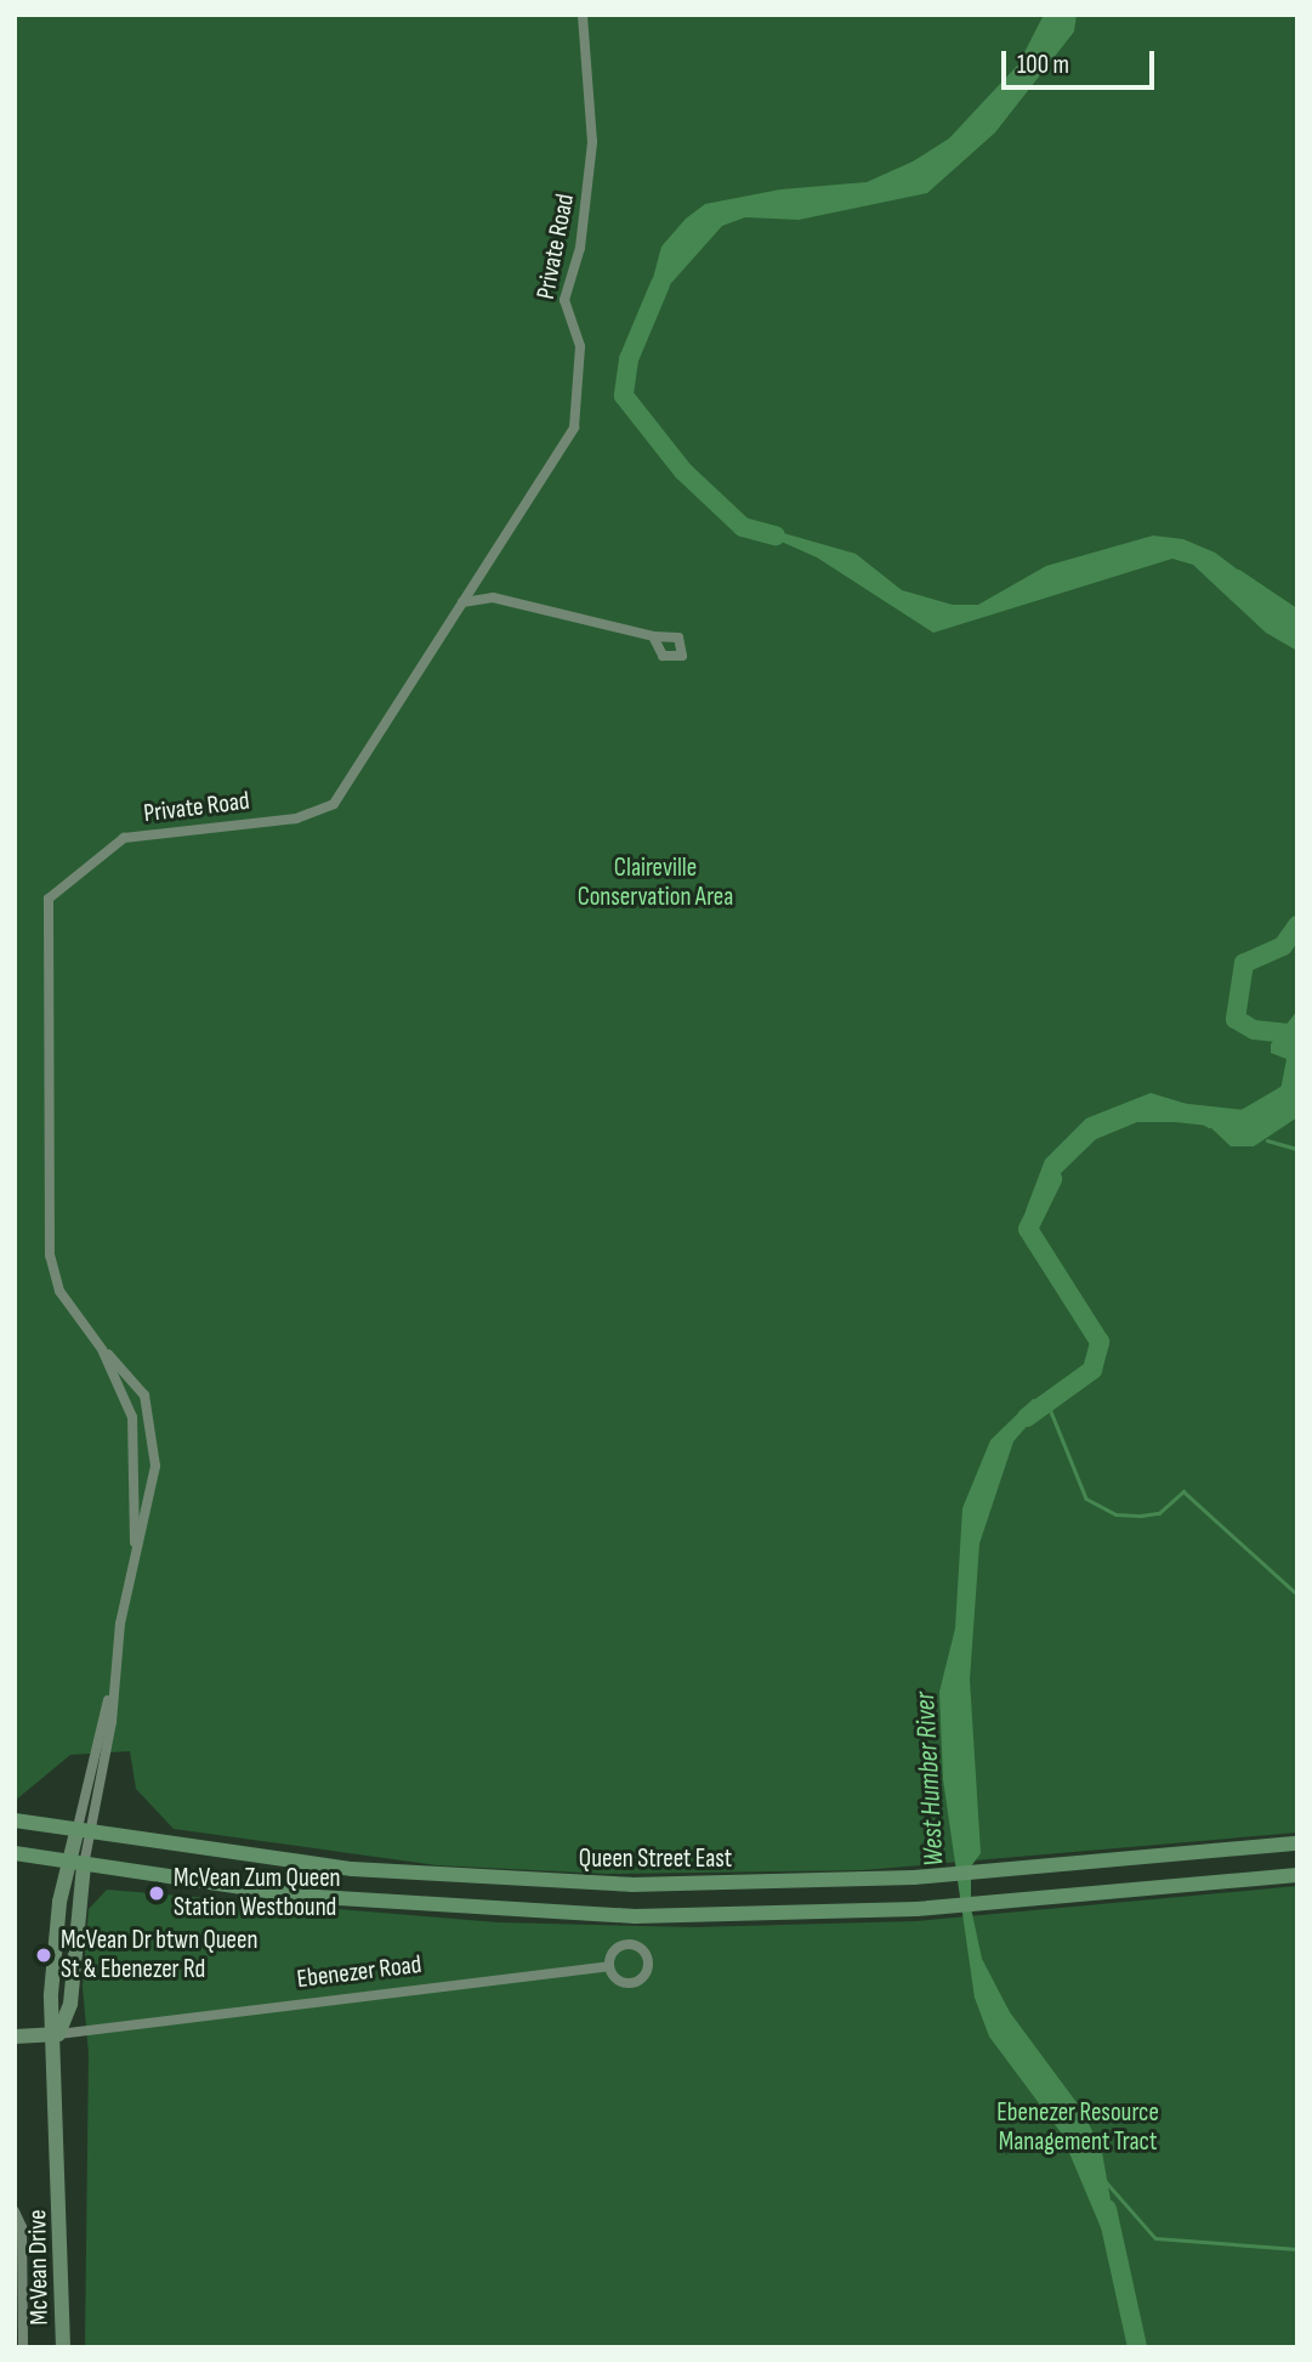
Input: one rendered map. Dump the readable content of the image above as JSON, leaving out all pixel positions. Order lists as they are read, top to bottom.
{
  "streets": {
    "main road": ["Queen Street East", "Ebenezer Road", "McVean Drive"],
    "street": ["Private Road"]
  },
  "crossings": [
    ["Queen Street East", "McVean Drive"],
    ["Ebenezer Road", "McVean Drive"]
  ],
  "water": ["West Humber River"],
  "parks": ["Claireville Conservation Area", "Ebenezer Resource Management Tract"],
  "places": ["McVean Zum Queen Station Westbound", "McVean Dr btwn Queen St & Ebenezer Rd"],
  "scale_bar": "100 m"
}
